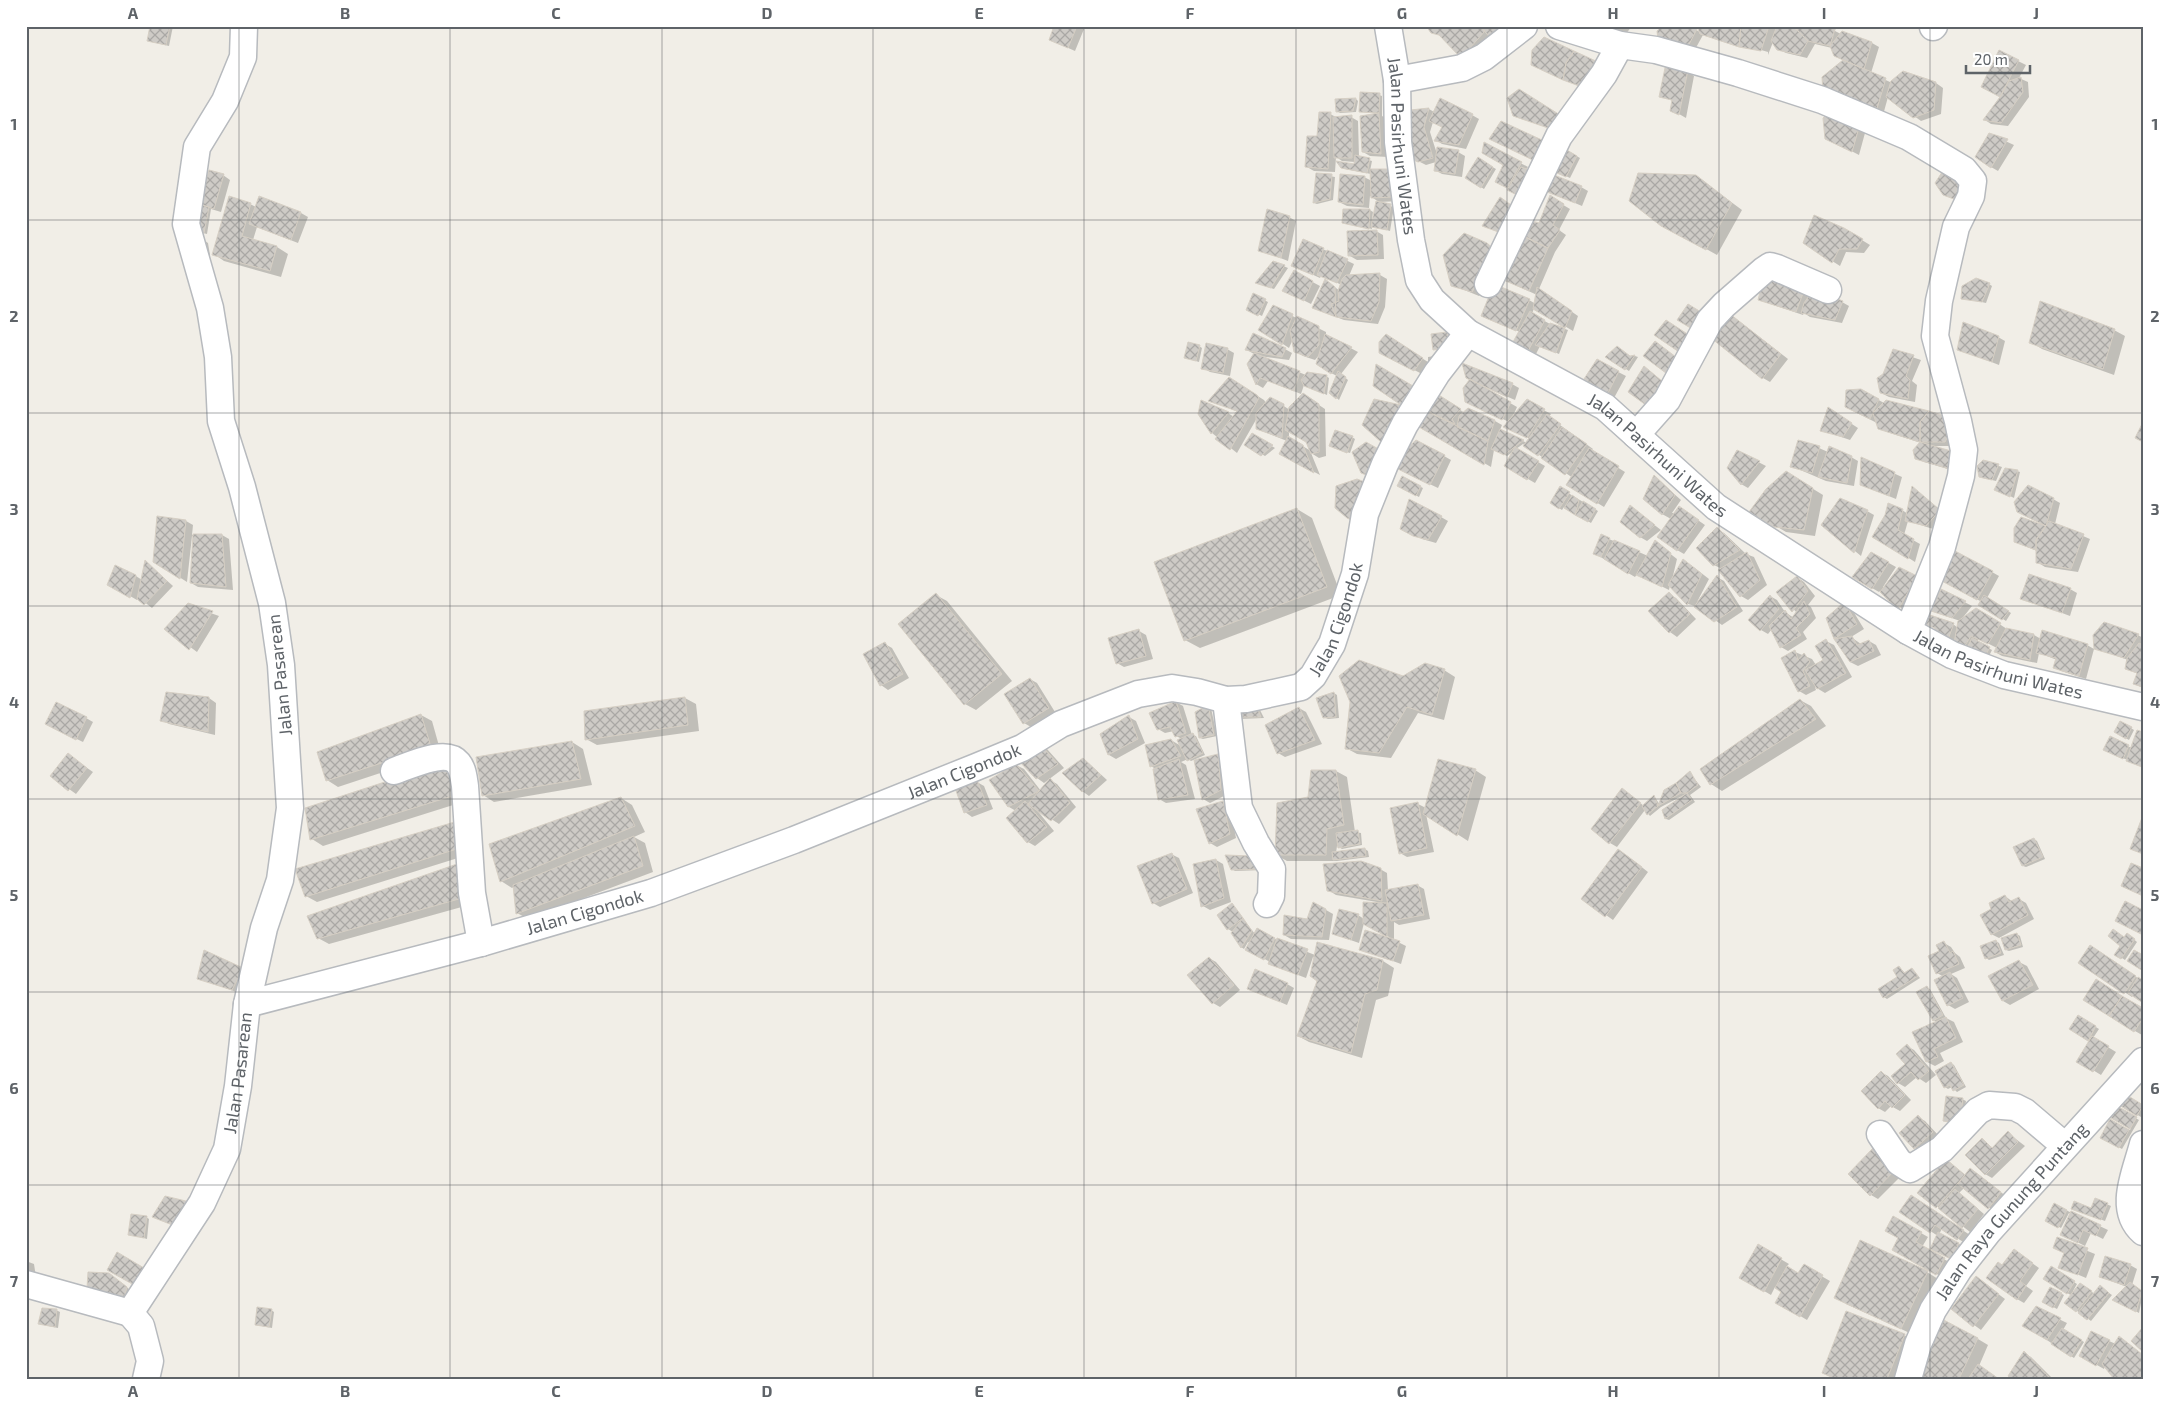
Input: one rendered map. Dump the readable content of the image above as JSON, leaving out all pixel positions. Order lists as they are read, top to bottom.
{
  "streets": {
    "street": [
      "Jalan Pasirhuni Wates",
      "Jalan Cigondok",
      "Jalan Pasarean",
      "Jalan Raya Gunung Puntang"
    ]
  },
  "crossings": [
    ["Jalan Pasirhuni Wates", "Jalan Cigondok"],
    ["Jalan Cigondok", "Jalan Pasarean"]
  ],
  "scale_bar": "20 m",
  "grid": {
    "columns": [
      "A",
      "B",
      "C",
      "D",
      "E",
      "F",
      "G",
      "H",
      "I",
      "J"
    ],
    "rows": [
      "1",
      "2",
      "3",
      "4",
      "5",
      "6",
      "7"
    ]
  }
}
